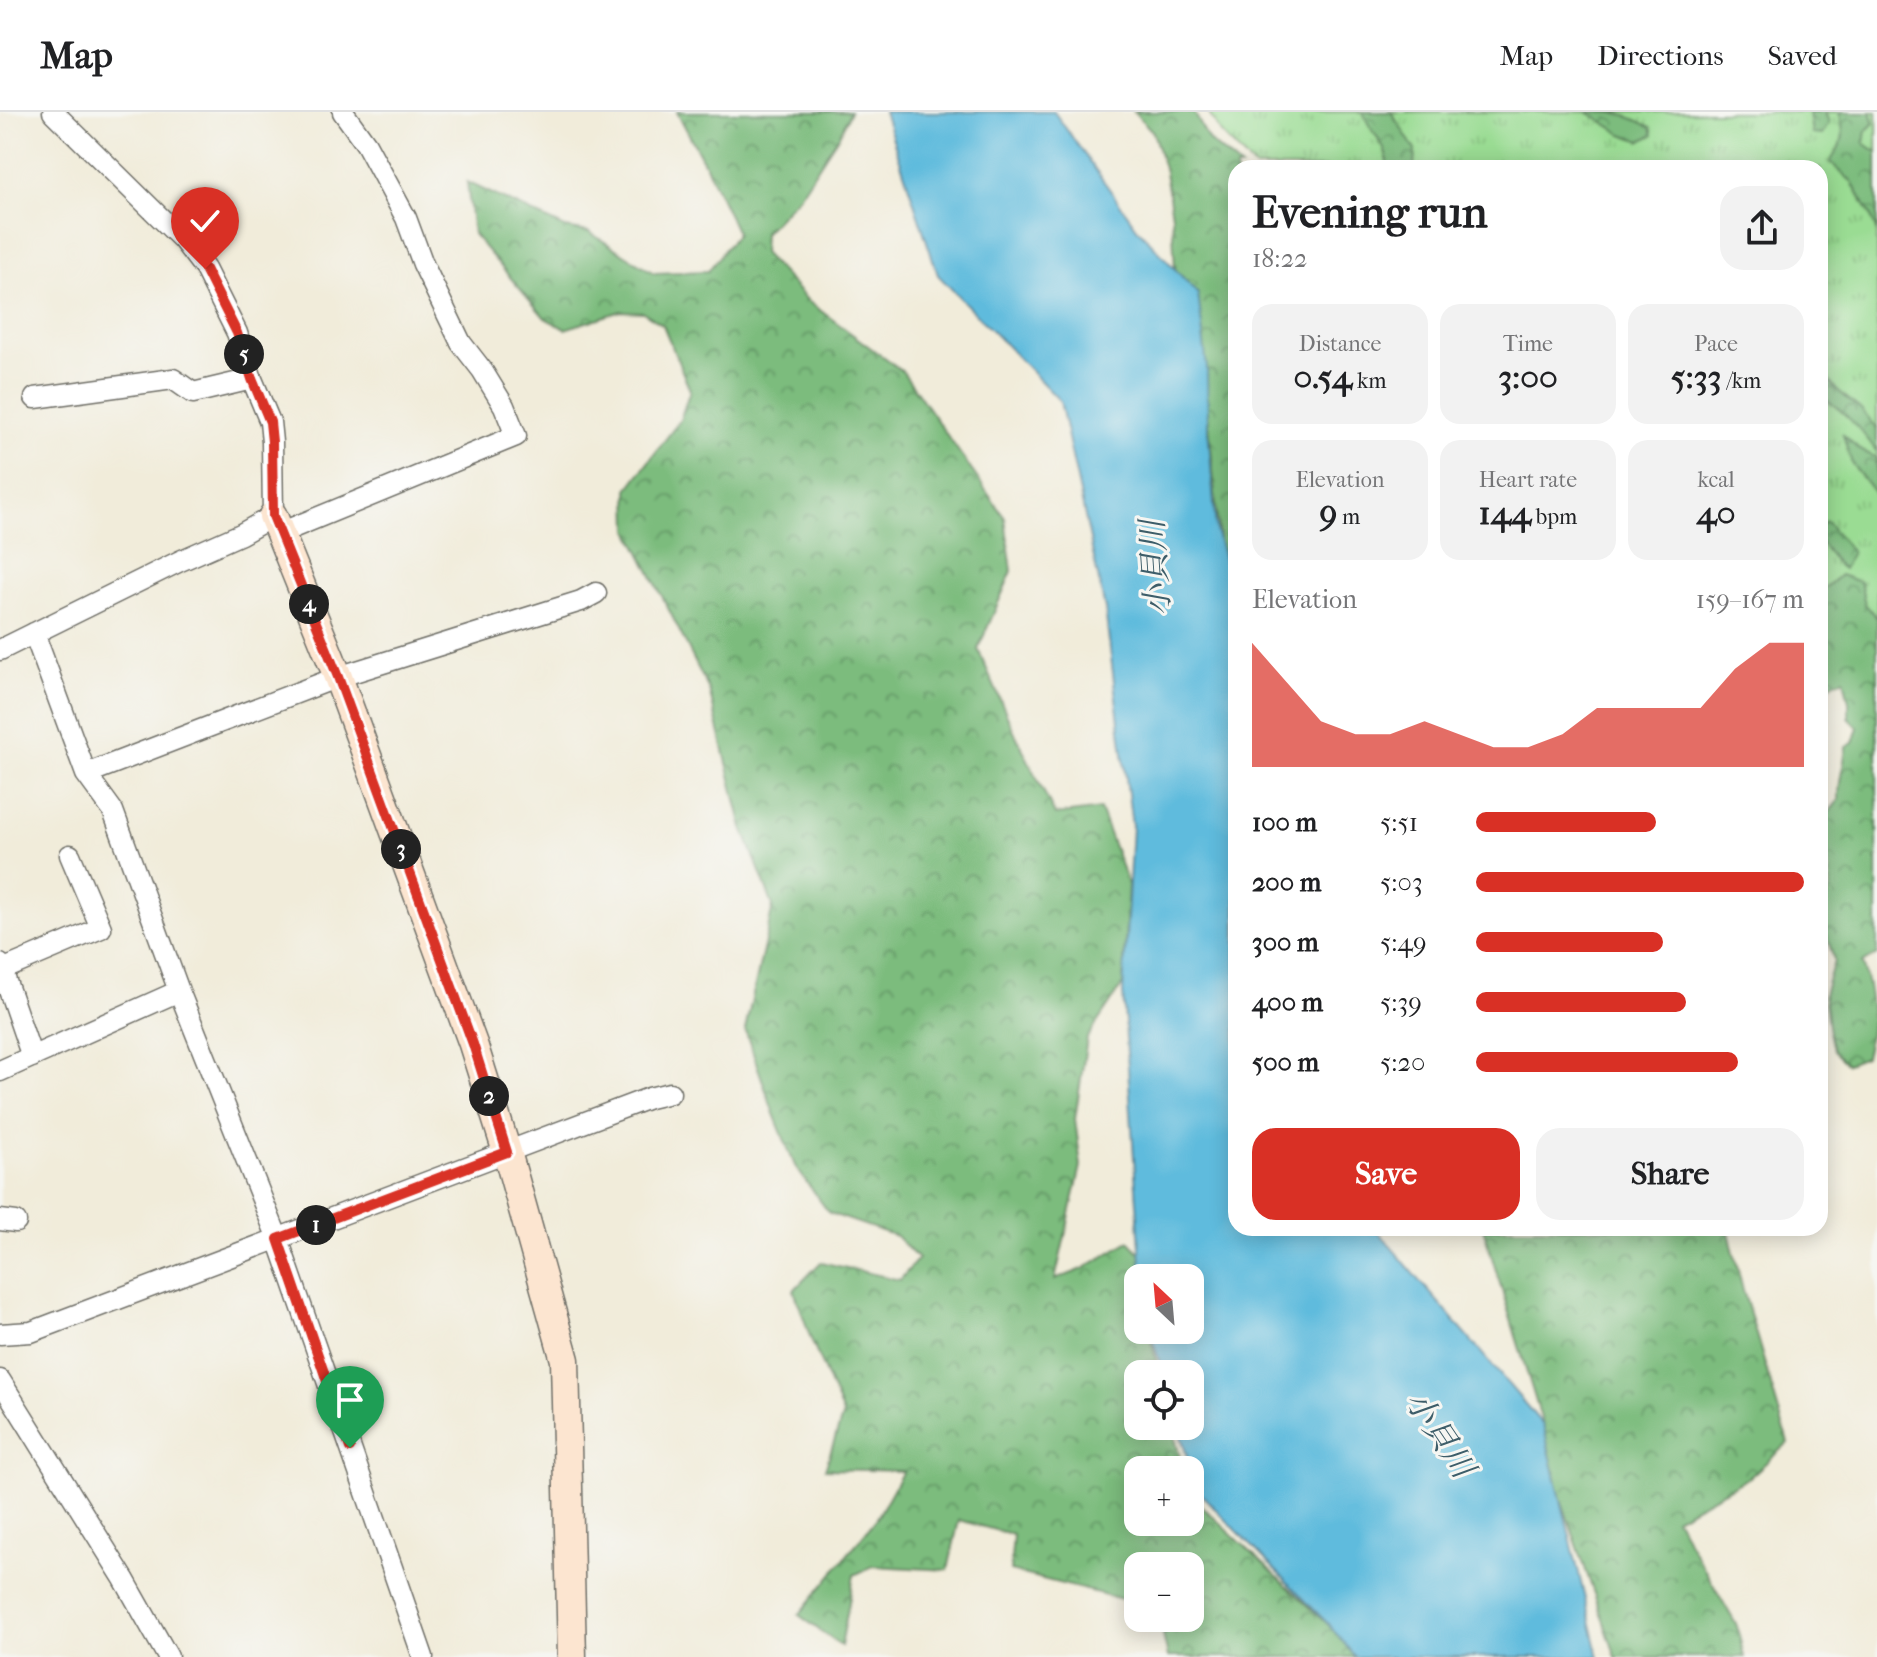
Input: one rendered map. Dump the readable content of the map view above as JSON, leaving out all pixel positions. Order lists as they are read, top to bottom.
{
  "water": ["小貝川"],
  "north": "top left",
  "page": {
    "header": "Map",
    "nav": ["Map", "Directions", "Saved"],
    "heading": ["Evening run", "18:22"],
    "stats": [
      ["Distance", "0.54 km"],
      ["Time", "3:00"],
      ["Pace", "5:33 /km"],
      ["Elevation", "9 m"],
      ["Heart rate", "144 bpm"],
      ["kcal", "40"]
    ],
    "pins": [
      "5",
      "4",
      "3",
      "2",
      "1"
    ],
    "chart": ["Elevation", "159–167 m"],
    "list": [
      {
        "name": "100 m",
        "note": "5:51"
      },
      {
        "name": "200 m",
        "note": "5:03"
      },
      {
        "name": "300 m",
        "note": "5:49"
      },
      {
        "name": "400 m",
        "note": "5:39"
      },
      {
        "name": "500 m",
        "note": "5:20"
      }
    ],
    "buttons": ["Save", "Share"],
    "map_buttons": ["+", "−"]
  }
}
